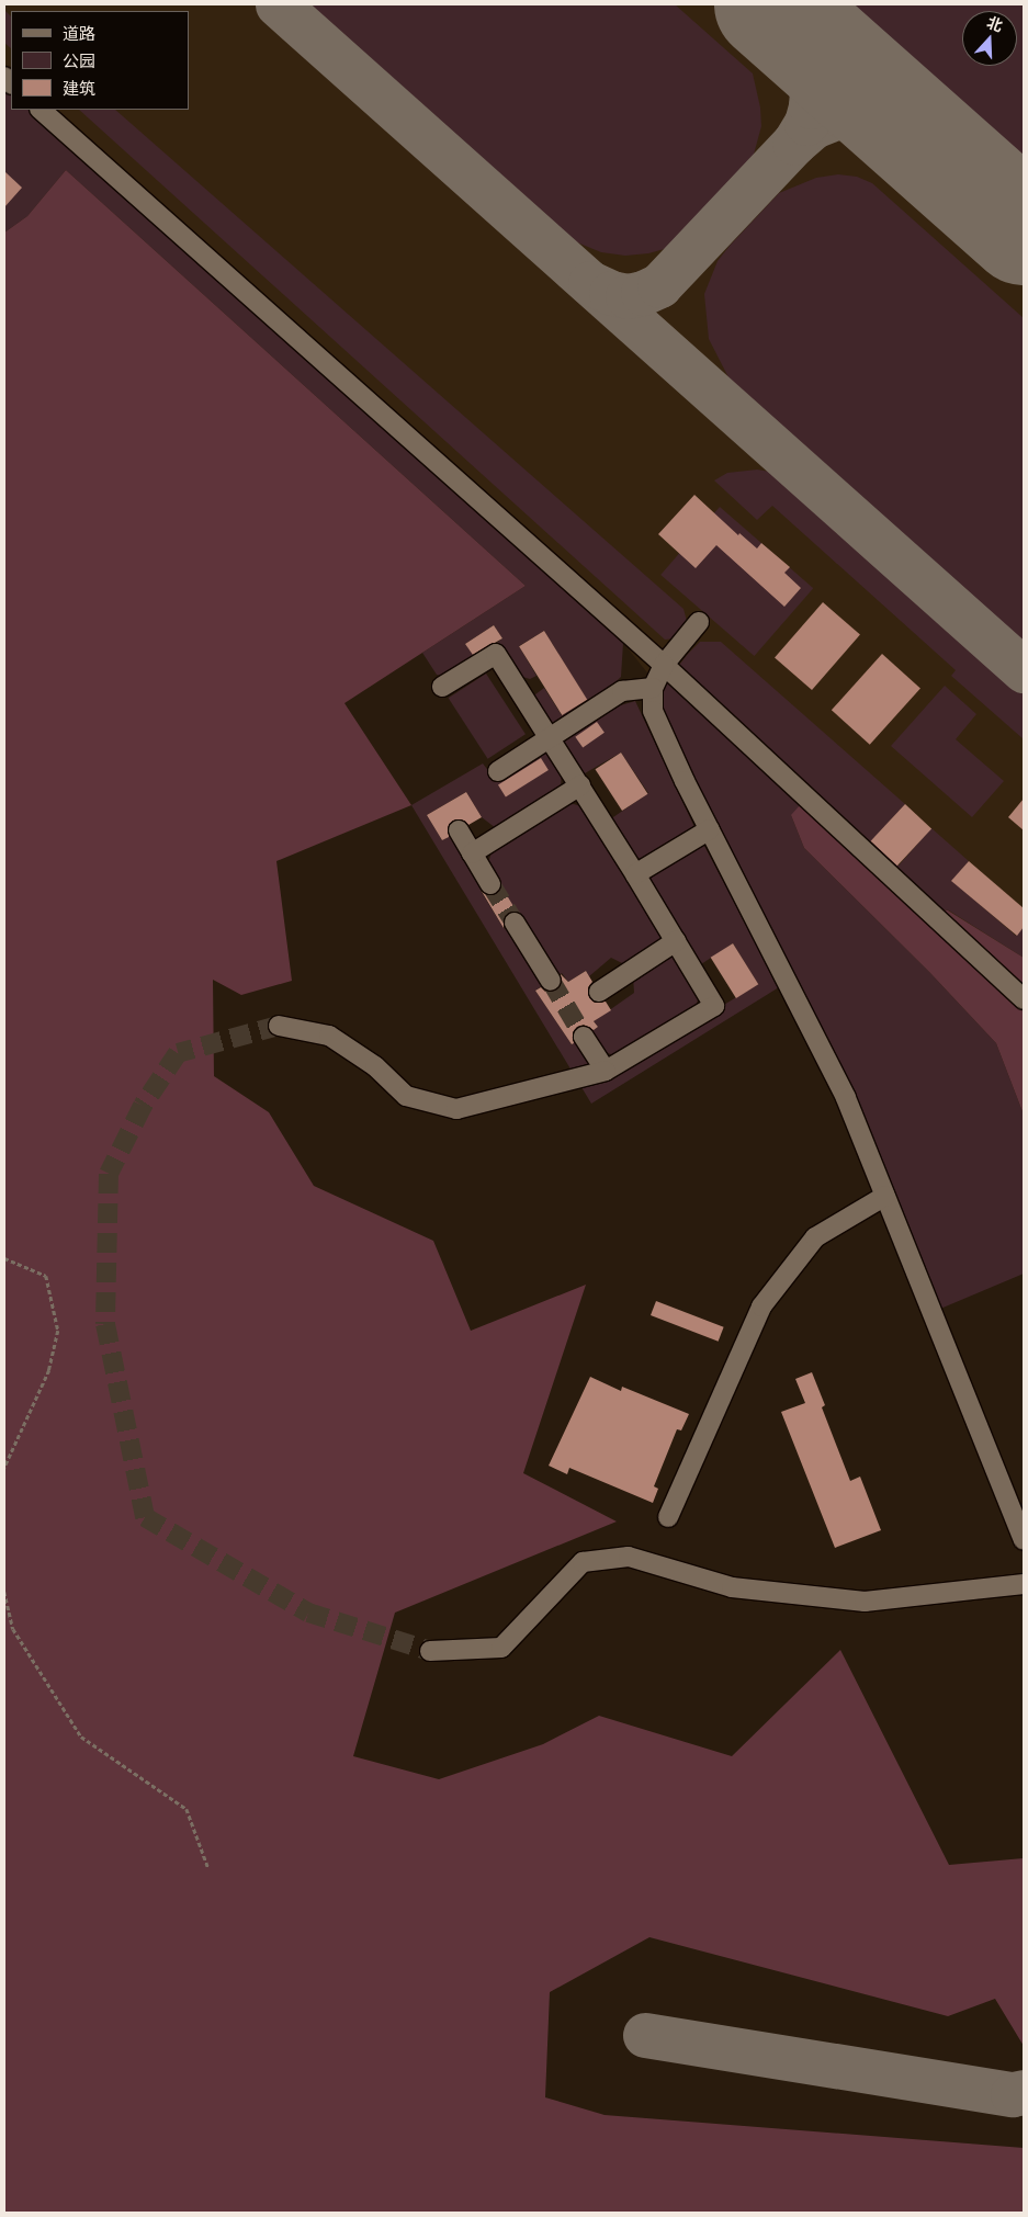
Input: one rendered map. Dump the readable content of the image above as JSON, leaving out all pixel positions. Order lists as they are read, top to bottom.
{
  "legend": ["道路", "公园", "建筑"],
  "north": "top"
}
